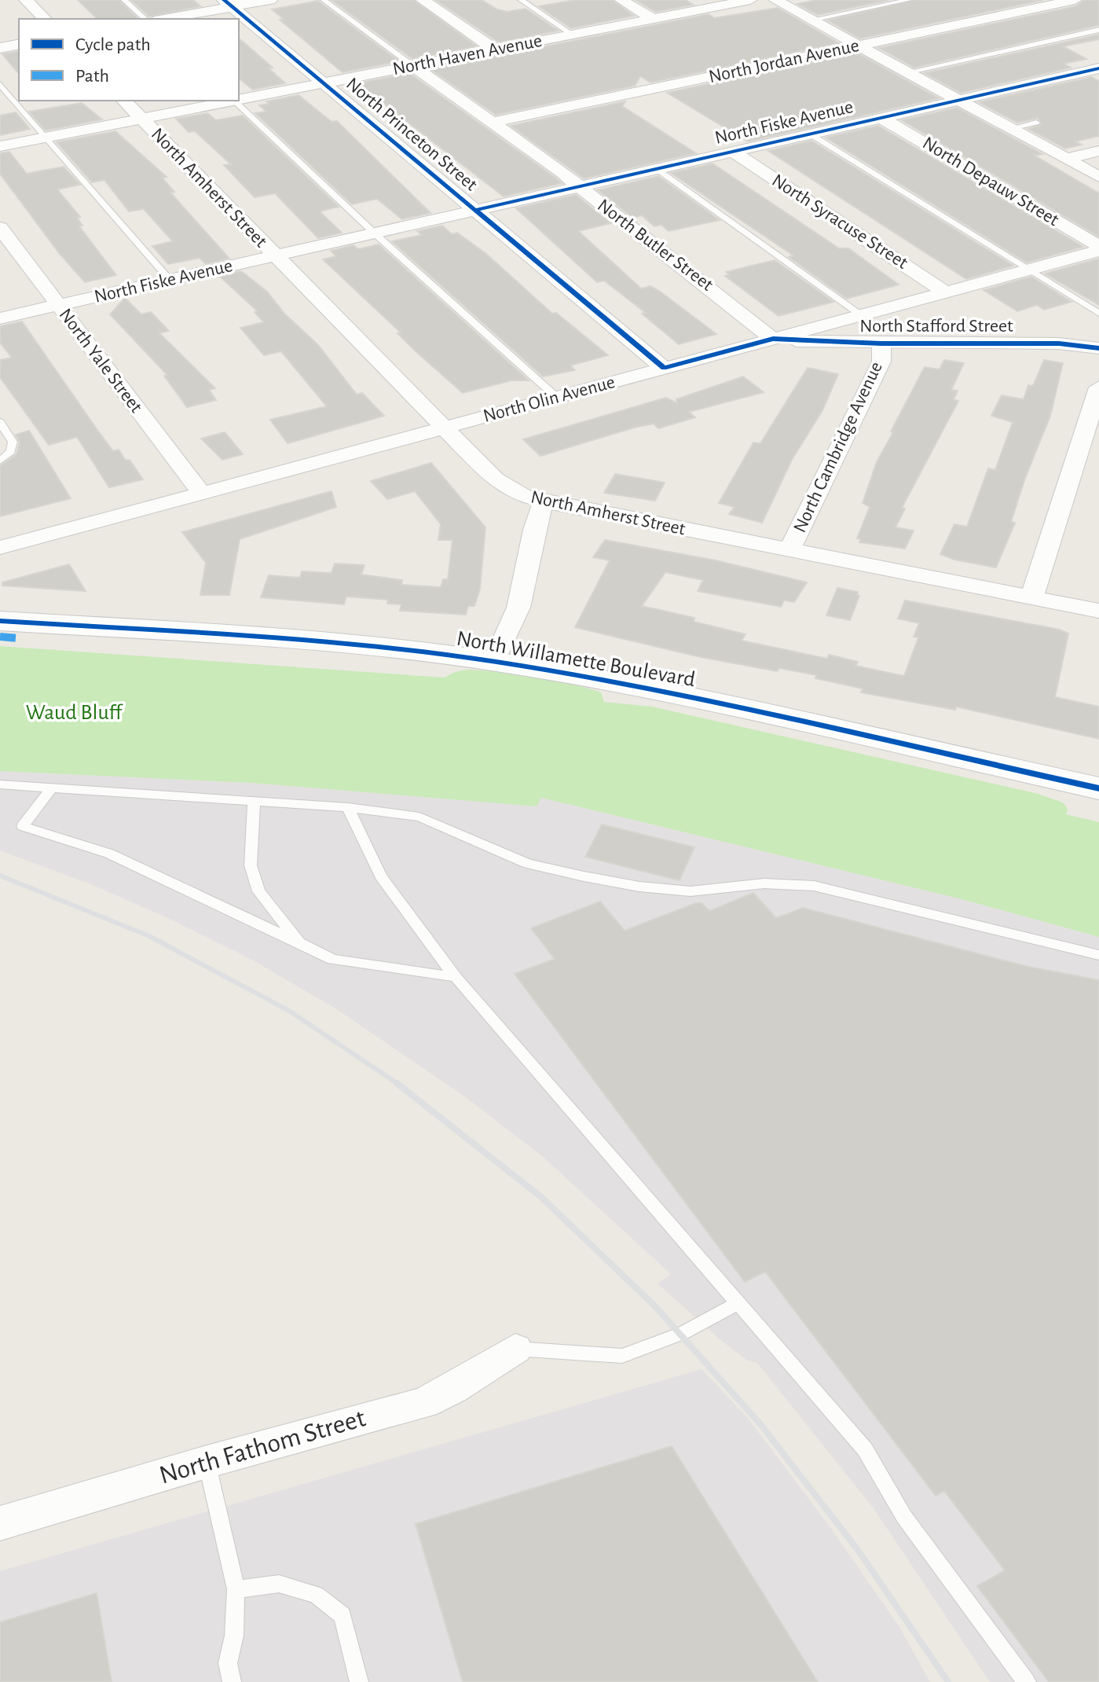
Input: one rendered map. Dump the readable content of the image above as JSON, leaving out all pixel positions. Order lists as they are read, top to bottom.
{
  "streets": {
    "main road": ["North Willamette Boulevard"],
    "street": [
      "North Haven Avenue",
      "North Jordan Avenue",
      "North Fiske Avenue",
      "North Princeton Street",
      "North Depauw Street",
      "North Amherst Street",
      "North Syracuse Street",
      "North Butler Street",
      "North Stafford Street",
      "North Yale Street",
      "North Olin Avenue",
      "North Cambridge Avenue",
      "North Fathom Street"
    ]
  },
  "crossings": [
    ["North Haven Avenue", "North Princeton Street"],
    ["North Haven Avenue", "North Amherst Street"],
    ["North Haven Avenue", "North Butler Street"],
    ["North Jordan Avenue", "North Butler Street"],
    ["North Fiske Avenue", "North Princeton Street"],
    ["North Fiske Avenue", "North Depauw Street"],
    ["North Fiske Avenue", "North Amherst Street"],
    ["North Fiske Avenue", "North Syracuse Street"],
    ["North Fiske Avenue", "North Butler Street"],
    ["North Fiske Avenue", "North Yale Street"],
    ["North Princeton Street", "North Olin Avenue"],
    ["North Depauw Street", "North Olin Avenue"],
    ["North Amherst Street", "North Olin Avenue"],
    ["North Amherst Street", "North Cambridge Avenue"],
    ["North Syracuse Street", "North Olin Avenue"],
    ["North Butler Street", "North Stafford Street"],
    ["North Butler Street", "North Olin Avenue"],
    ["North Stafford Street", "North Olin Avenue"],
    ["North Stafford Street", "North Cambridge Avenue"],
    ["North Yale Street", "North Olin Avenue"]
  ],
  "parks": ["Waud Bluff"],
  "legend": ["Cycle path", "Path"]
}
